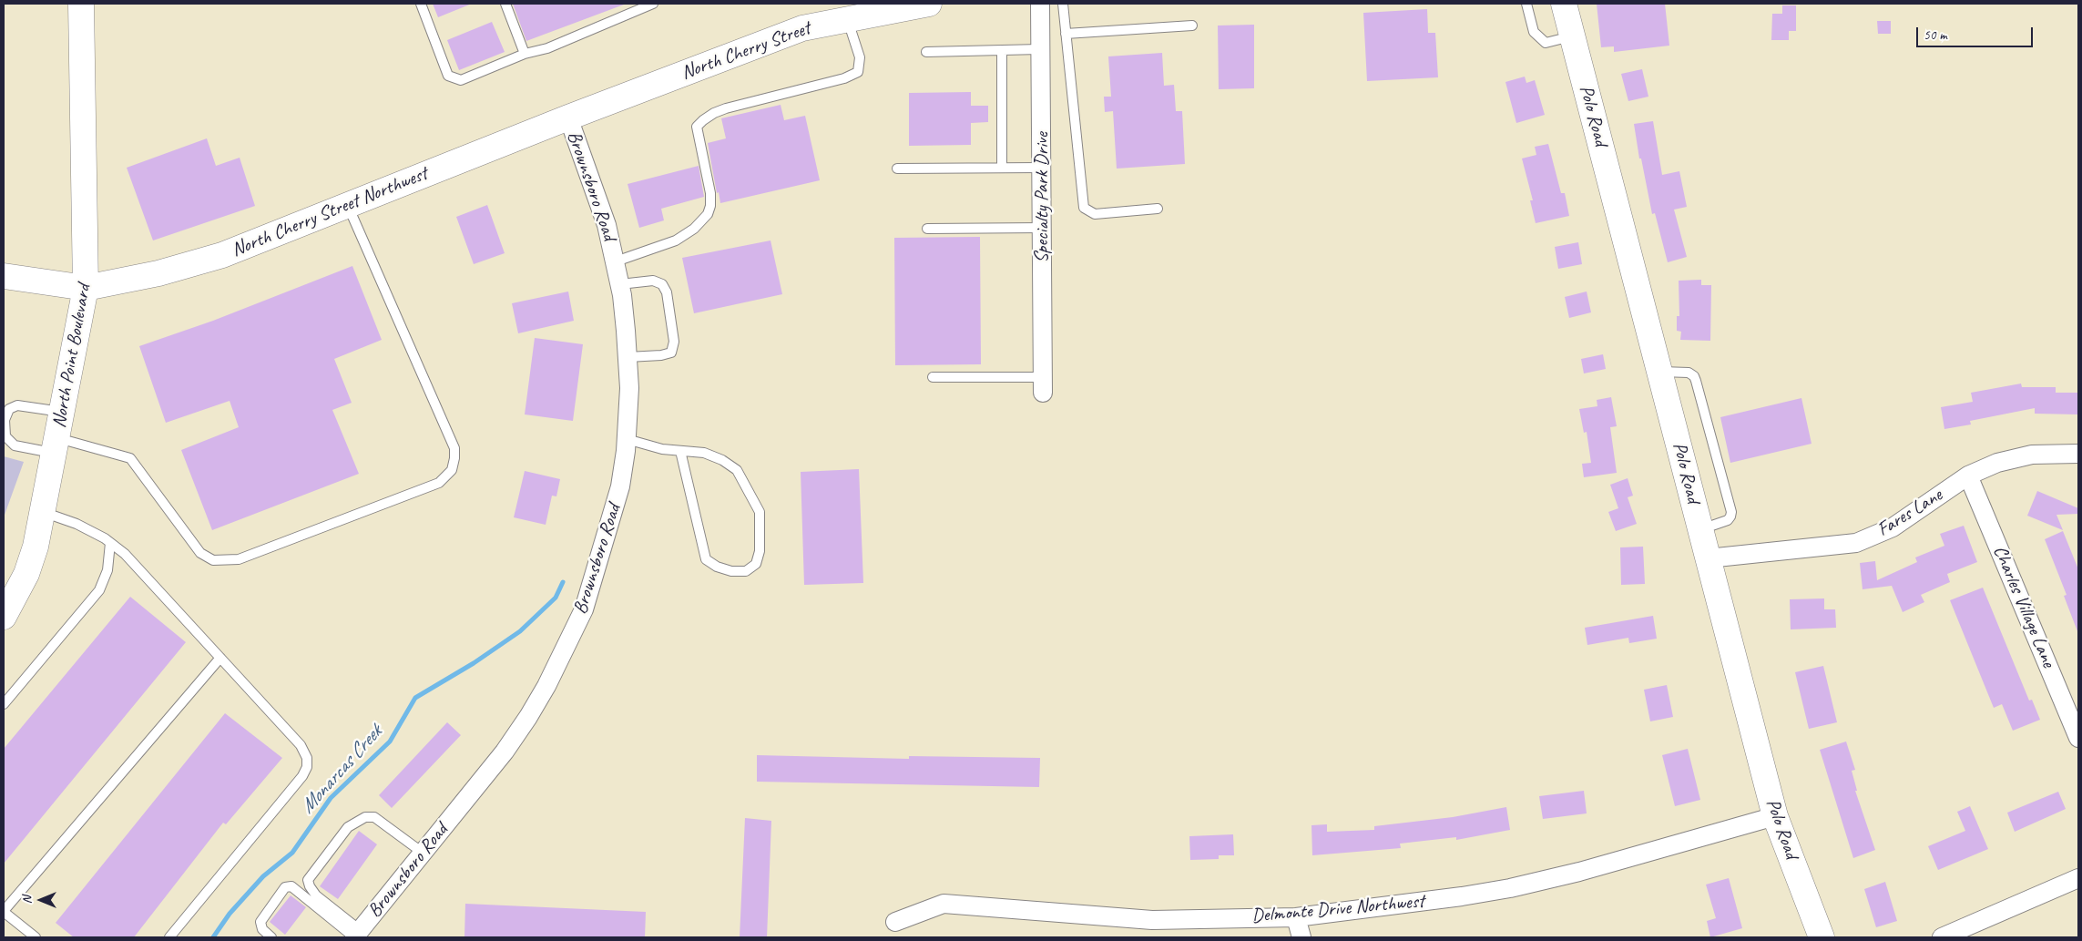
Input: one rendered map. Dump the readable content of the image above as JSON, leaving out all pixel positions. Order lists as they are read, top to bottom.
{
  "streets": {
    "main road": [
      "North Cherry Street",
      "Polo Road",
      "North Cherry Street Northwest",
      "North Point Boulevard"
    ],
    "street": [
      "Brownsboro Road",
      "Specialty Park Drive",
      "Fares Lane",
      "Charles Village Lane",
      "Delmonte Drive Northwest"
    ]
  },
  "crossings": [
    ["North Cherry Street", "Brownsboro Road"],
    ["North Cherry Street", "North Cherry Street Northwest"],
    ["Polo Road", "Fares Lane"],
    ["Polo Road", "Delmonte Drive Northwest"],
    ["Brownsboro Road", "North Cherry Street Northwest"],
    ["North Cherry Street Northwest", "North Point Boulevard"],
    ["Fares Lane", "Charles Village Lane"]
  ],
  "water": ["Monarcas Creek"],
  "scale_bar": "50 m",
  "north": "left"
}
